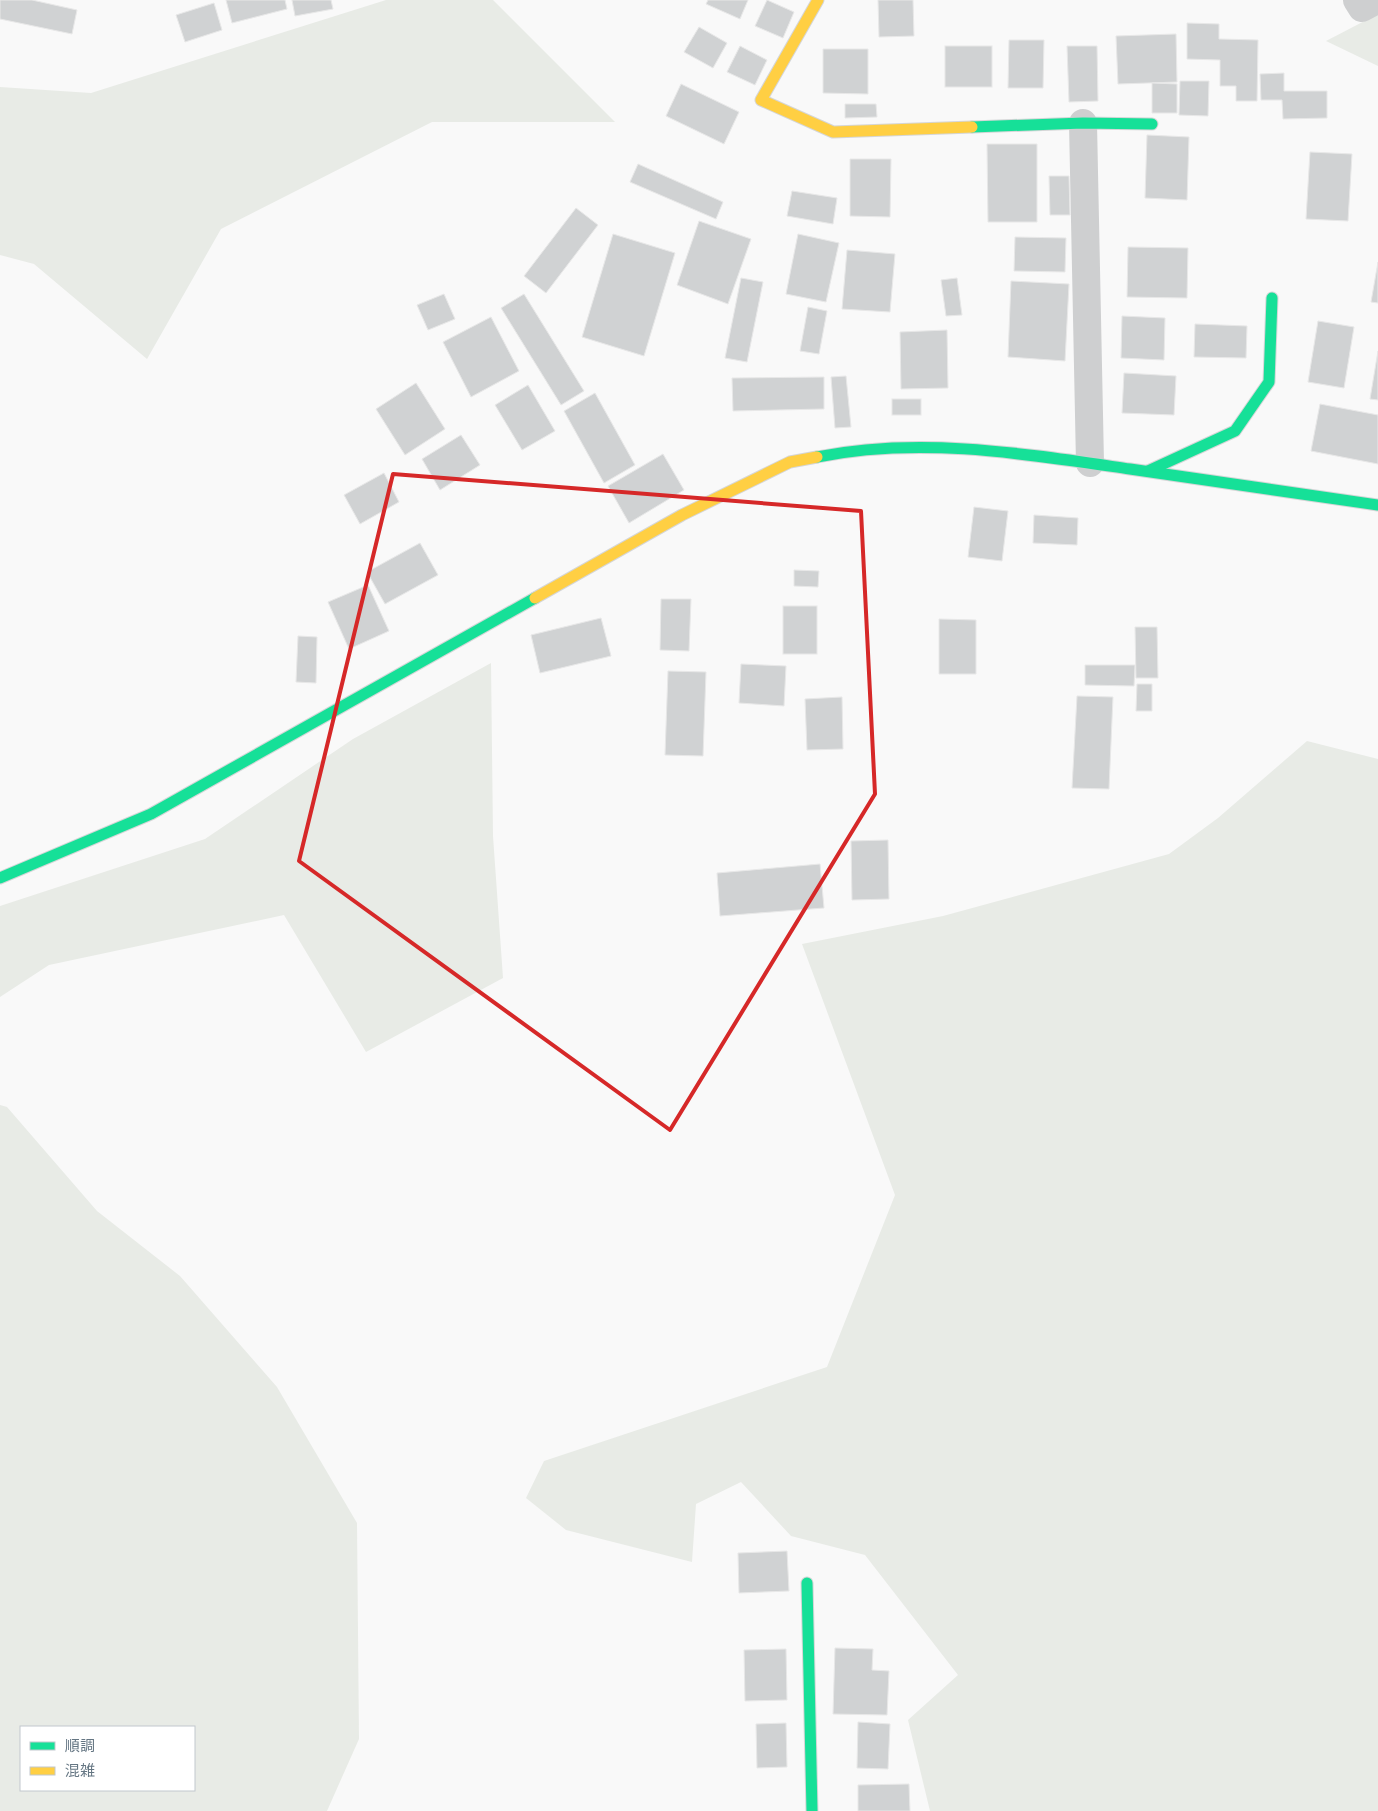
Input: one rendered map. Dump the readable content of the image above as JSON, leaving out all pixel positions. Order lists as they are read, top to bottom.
{
  "legend": ["順調", "混雑"]
}
